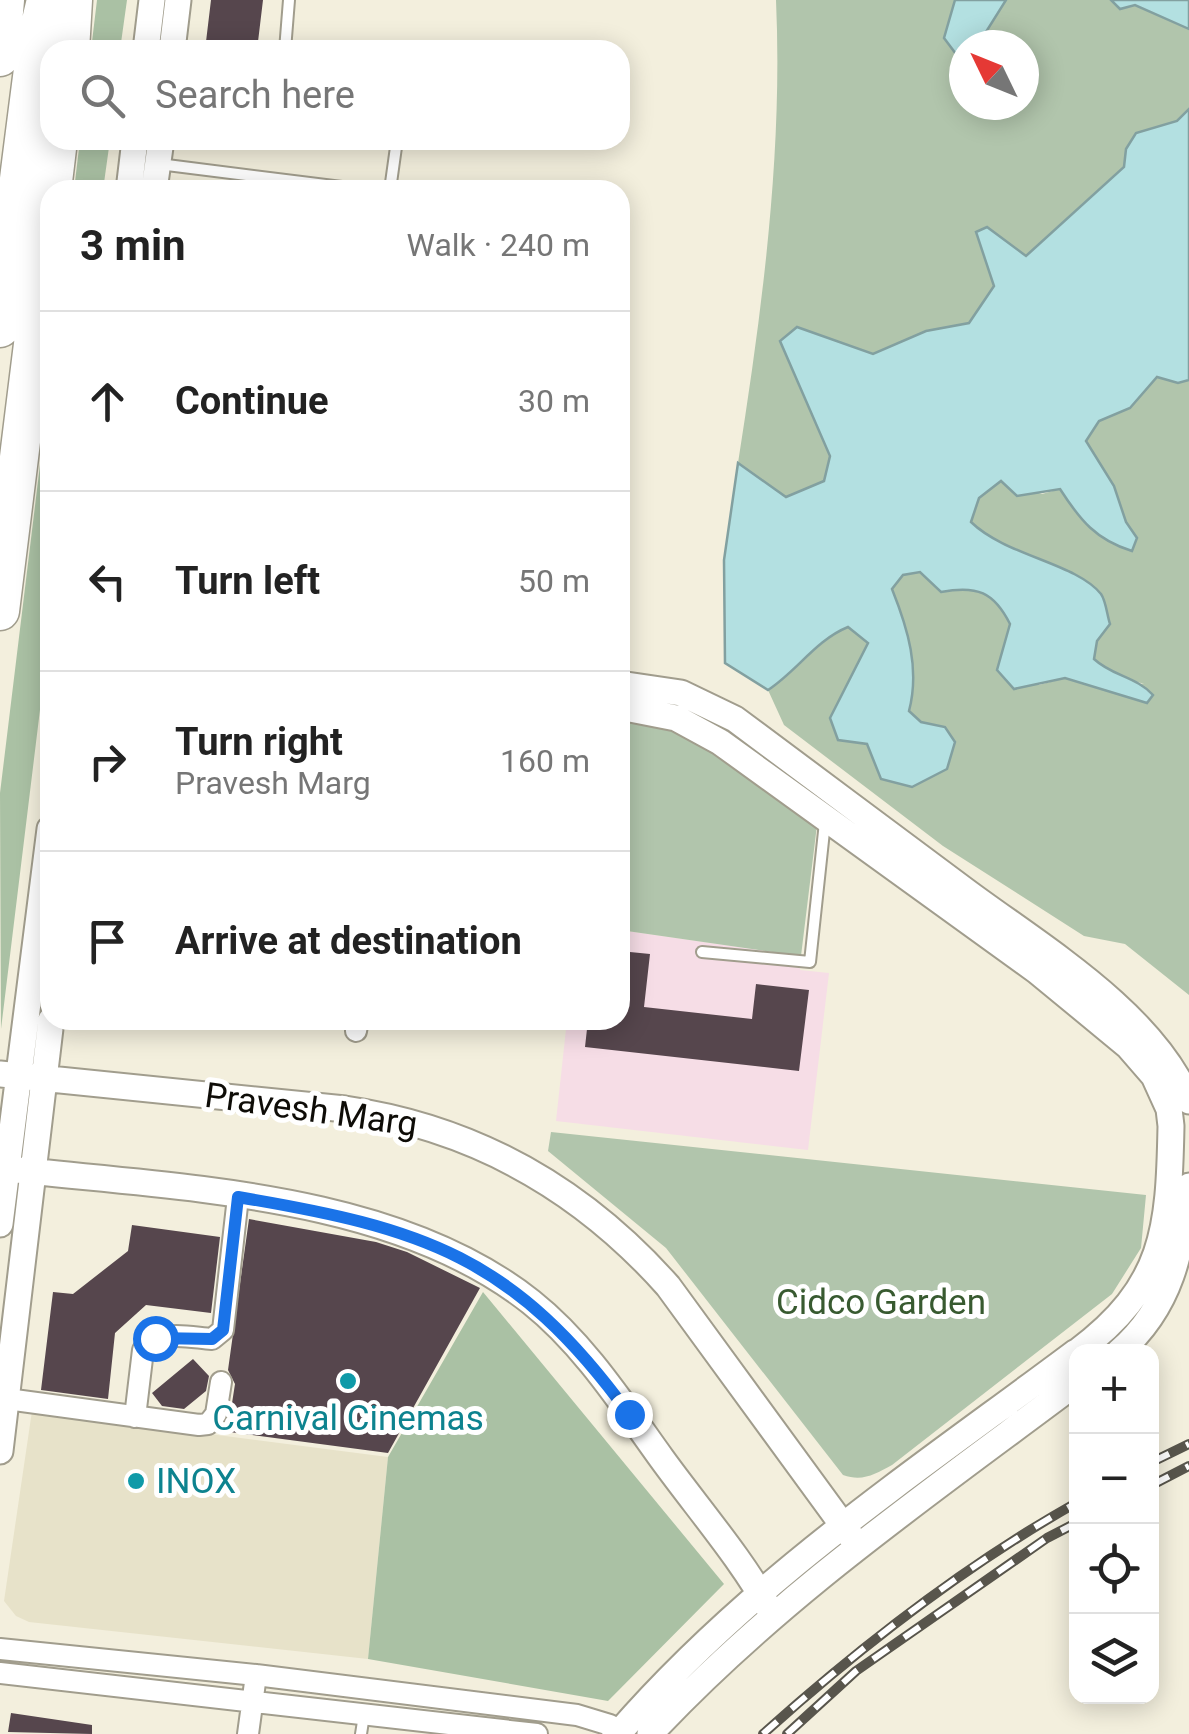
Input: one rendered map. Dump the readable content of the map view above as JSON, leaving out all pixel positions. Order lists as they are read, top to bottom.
{
  "streets": {
    "street": ["Pravesh Marg"]
  },
  "parks": ["Cidco Garden"],
  "places": ["Carnival Cinemas", "INOX"],
  "north": "top left",
  "page": {
    "search": "Search here",
    "heading": ["3 min", "Walk · 240 m"],
    "list": [
      ["Continue", "30 m"],
      ["Turn left", "50 m"],
      ["Turn right", "Pravesh Marg", "160 m"],
      "Arrive at destination"
    ],
    "map_buttons": ["+", "−"]
  }
}
